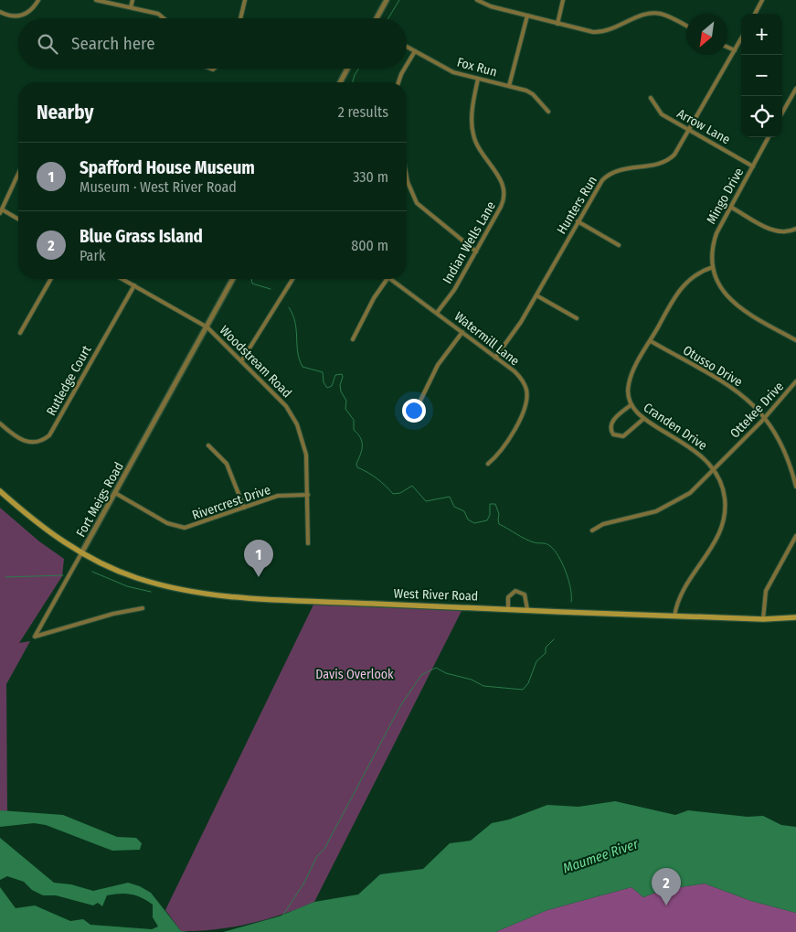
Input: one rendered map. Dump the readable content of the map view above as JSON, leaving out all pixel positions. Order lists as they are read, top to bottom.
{
  "streets": {
    "main road": ["West River Road"],
    "street": [
      "Fox Run",
      "Arrow Lane",
      "Mingo Drive",
      "Hunters Run",
      "Indian Wells Lane",
      "Watermill Lane",
      "Woodstream Road",
      "Otusso Drive",
      "Rutledge Court",
      "Ottekee Drive",
      "Cranden Drive",
      "Fort Meigs Road",
      "Rivercrest Drive"
    ]
  },
  "crossings": [
    ["Fox Run", "Indian Wells Lane"],
    ["Arrow Lane", "Mingo Drive"],
    ["Arrow Lane", "Hunters Run"],
    ["Mingo Drive", "Cranden Drive"],
    ["Hunters Run", "Watermill Lane"],
    ["Indian Wells Lane", "Watermill Lane"],
    ["Woodstream Road", "Rutledge Court"],
    ["Woodstream Road", "Fort Meigs Road"],
    ["Woodstream Road", "Rivercrest Drive"],
    ["Otusso Drive", "Ottekee Drive"],
    ["Otusso Drive", "Cranden Drive"],
    ["Ottekee Drive", "Cranden Drive"],
    ["Cranden Drive", "West River Road"],
    ["Fort Meigs Road", "Rivercrest Drive"],
    ["Fort Meigs Road", "West River Road"]
  ],
  "water": ["Maumee River"],
  "parks": ["Davis Overlook"],
  "north": "bottom left",
  "page": {
    "map_buttons": ["+", "−"],
    "search": "Search here",
    "heading": ["Nearby", "2 results"],
    "list": [
      {
        "mark": "1",
        "name": "Spafford House Museum",
        "note": "Museum · West River Road",
        "value": "330 m"
      },
      {
        "mark": "2",
        "name": "Blue Grass Island",
        "note": "Park",
        "value": "800 m"
      }
    ],
    "pins": ["1", "2"]
  }
}
